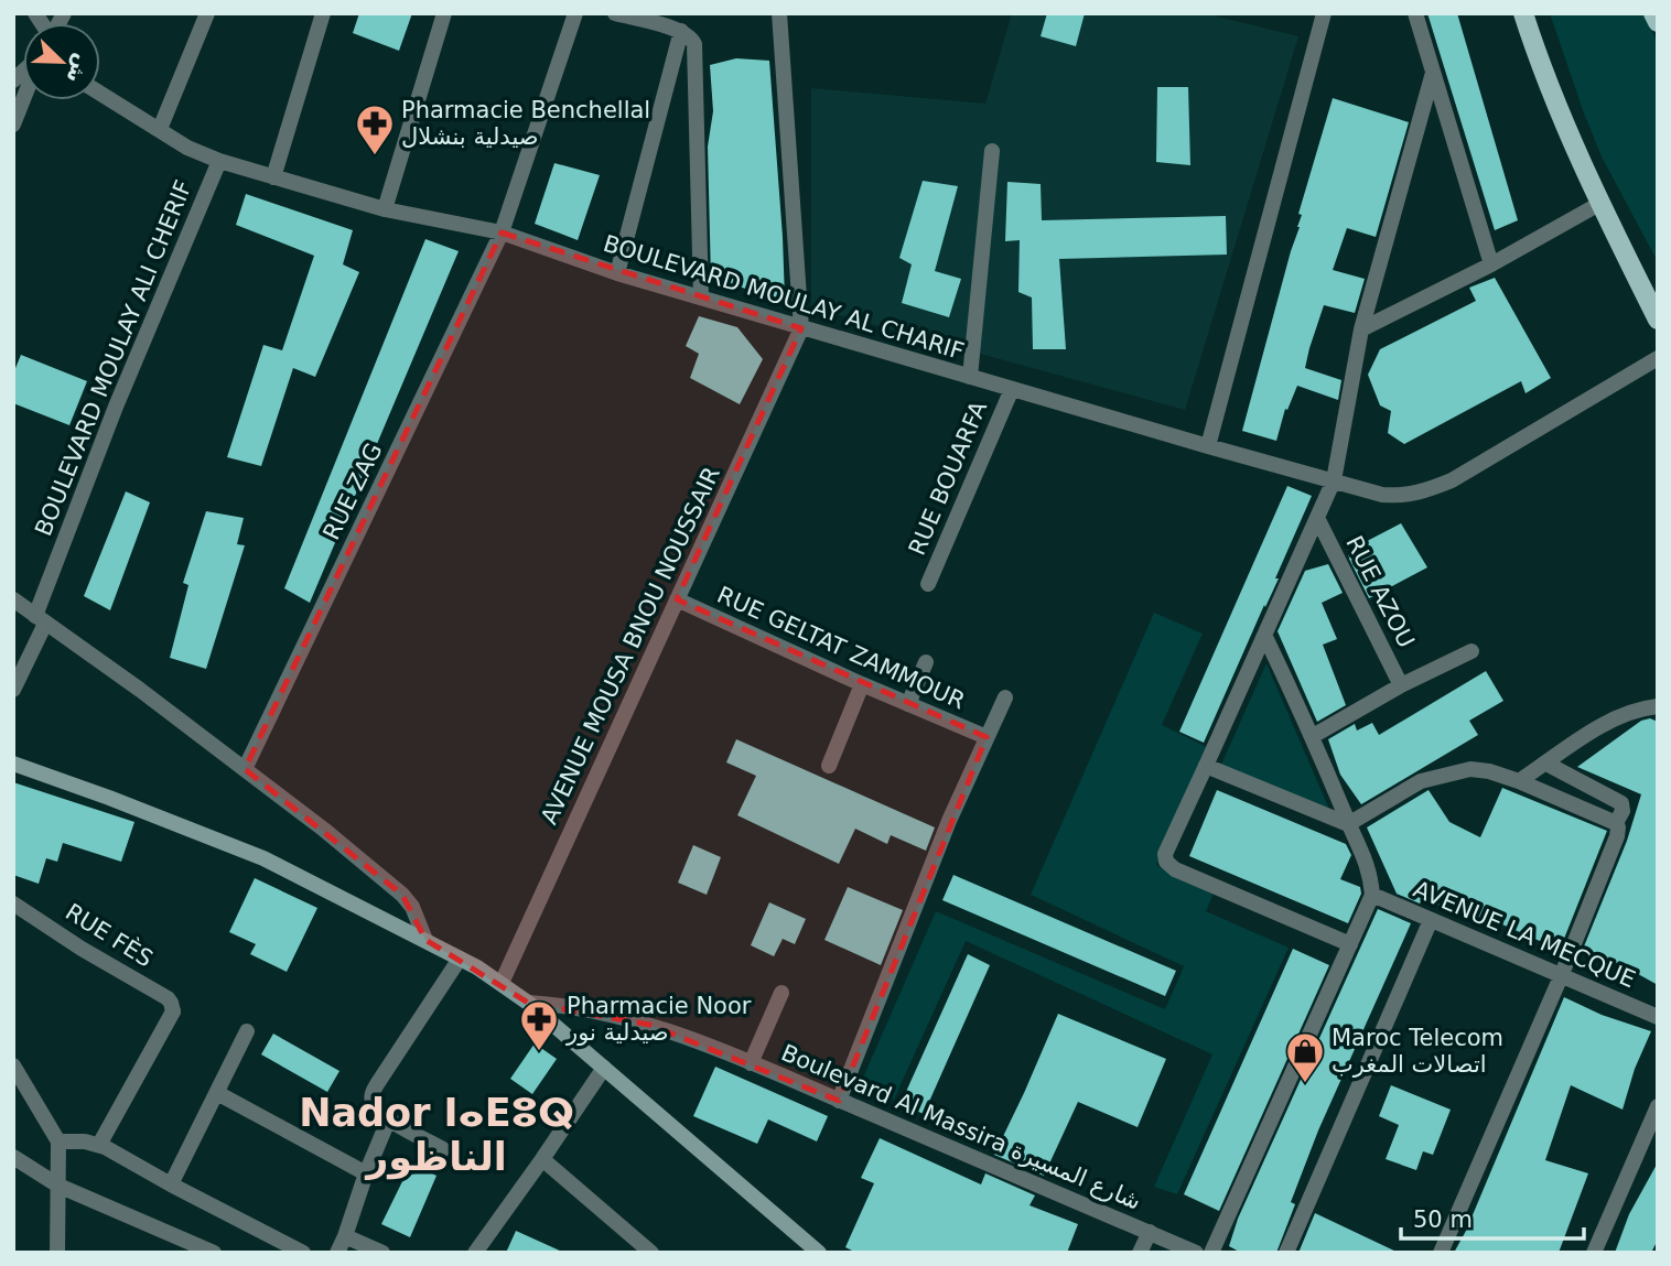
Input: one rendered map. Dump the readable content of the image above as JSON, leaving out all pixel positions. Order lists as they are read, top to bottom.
{
  "streets": {
    "street": [
      "BOULEVARD MOULAY AL CHARIF",
      "BOULEVARD MOULAY ALI CHERIF",
      "RUE BOUARFA",
      "RUE ZAG",
      "RUE AZOU",
      "AVENUE MOUSA BNOU NOUSSAIR",
      "RUE GELTAT ZAMMOUR",
      "AVENUE LA MECQUE",
      "RUE FÈS",
      "Boulevard Al Massira شارع المسيرة"
    ]
  },
  "crossings": [
    ["BOULEVARD MOULAY AL CHARIF", "BOULEVARD MOULAY ALI CHERIF"],
    ["BOULEVARD MOULAY AL CHARIF", "RUE BOUARFA"],
    ["BOULEVARD MOULAY AL CHARIF", "RUE ZAG"],
    ["BOULEVARD MOULAY AL CHARIF", "AVENUE MOUSA BNOU NOUSSAIR"],
    ["AVENUE MOUSA BNOU NOUSSAIR", "RUE GELTAT ZAMMOUR"]
  ],
  "districts": ["Nador ⵏⴰⴹⵓⵕ الناظور"],
  "places": {
    "pharmacy": ["Pharmacie Benchellal صيدلية بنشلال", "Pharmacie Noor صيدلية نور"],
    "shop": ["Maroc Telecom اتصالات المغرب"]
  },
  "scale_bar": "50 m",
  "north": "bottom right"
}
